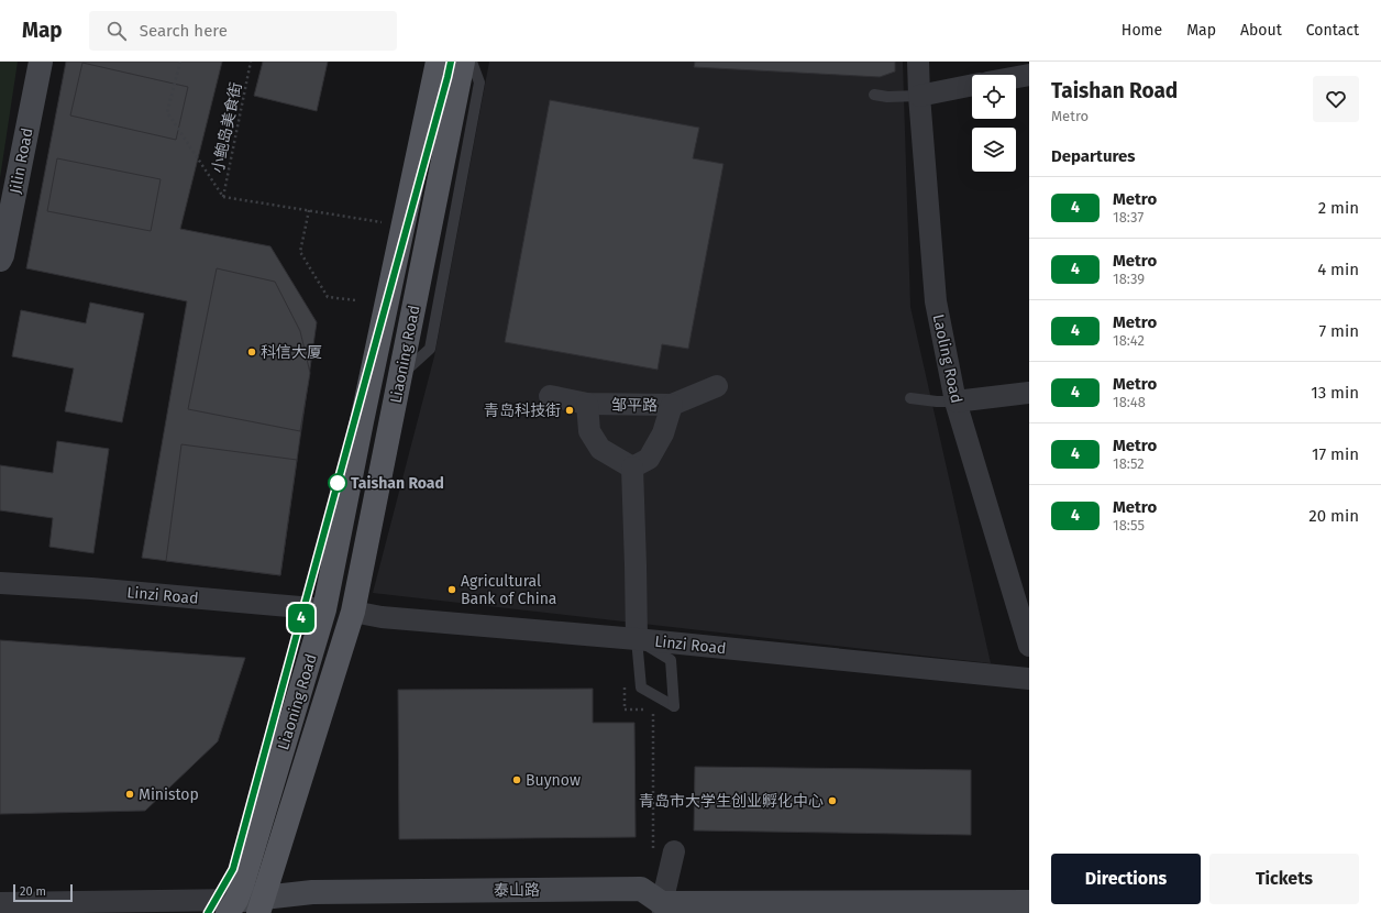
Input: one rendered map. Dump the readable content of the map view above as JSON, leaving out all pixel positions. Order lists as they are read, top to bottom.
{
  "streets": {
    "main road": ["Liaoning Road"],
    "street": [
      "Jilin Road",
      "Laoling Road",
      "邹平路",
      "Linzi Road",
      "泰山路"
    ],
    "path": ["小鲍岛美食街"]
  },
  "crossings": [
    ["Liaoning Road", "Linzi Road"],
    ["Liaoning Road", "泰山路"]
  ],
  "places": [
    "科信大厦",
    "青岛科技街",
    "Taishan Road",
    "Agricultural Bank of China",
    "Buynow",
    "Ministop",
    "青岛市大学生创业孵化中心"
  ],
  "lines": ["metro line 4"],
  "scale_bar": "20 m",
  "page": {
    "header": "Map",
    "search": "Search here",
    "nav": [
      "Home",
      "Map",
      "About",
      "Contact"
    ],
    "on_map": "4",
    "heading": [
      ["Taishan Road", "Metro"],
      "Departures"
    ],
    "list": [
      {
        "mark": "4",
        "name": "Metro",
        "note": "18:37",
        "value": "2 min"
      },
      {
        "mark": "4",
        "name": "Metro",
        "note": "18:39",
        "value": "4 min"
      },
      {
        "mark": "4",
        "name": "Metro",
        "note": "18:42",
        "value": "7 min"
      },
      {
        "mark": "4",
        "name": "Metro",
        "note": "18:48",
        "value": "13 min"
      },
      {
        "mark": "4",
        "name": "Metro",
        "note": "18:52",
        "value": "17 min"
      },
      {
        "mark": "4",
        "name": "Metro",
        "note": "18:55",
        "value": "20 min"
      }
    ],
    "buttons": ["Directions", "Tickets"],
    "scale": "20 m"
  }
}
